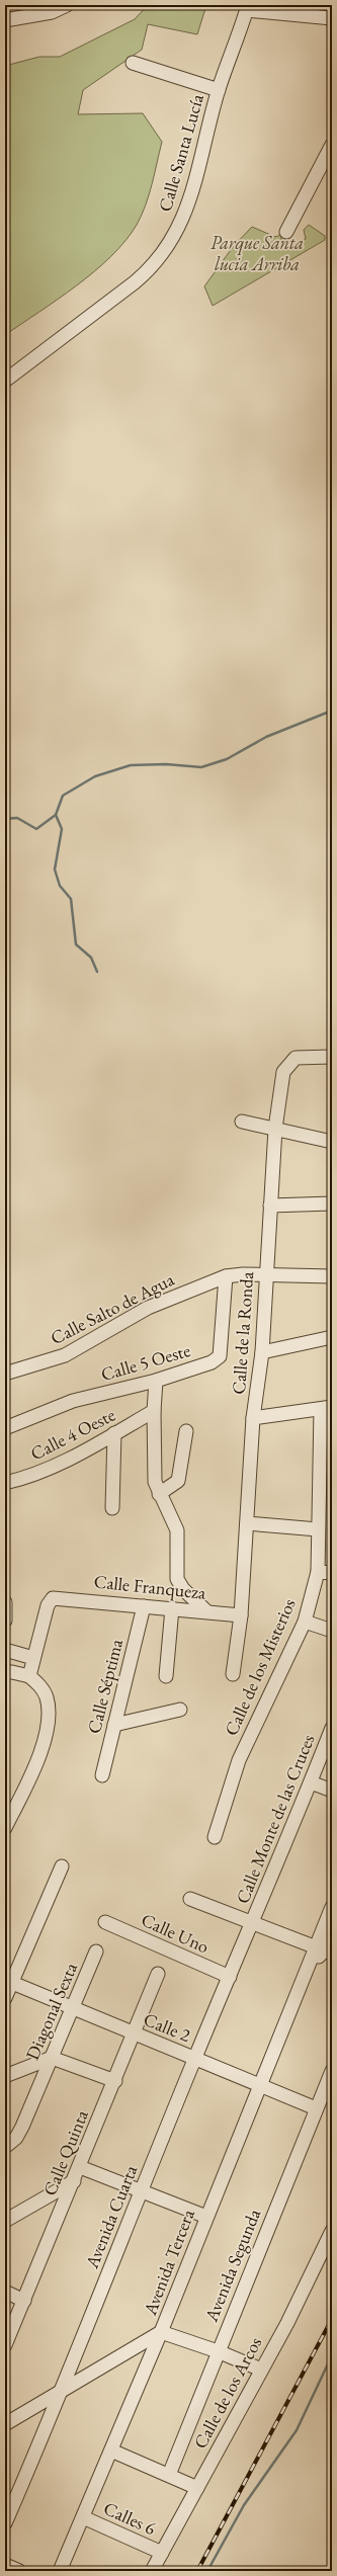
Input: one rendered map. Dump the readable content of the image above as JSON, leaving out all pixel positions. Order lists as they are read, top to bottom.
{
  "streets": {
    "street": [
      "Calle Santa Lucía",
      "Calle Salto de Agua",
      "Calle de la Ronda",
      "Calle 5 Oeste",
      "Calle 4 Oeste",
      "Calle Franqueza",
      "Calle de los Misterios",
      "Calle Séptima",
      "Calle Monte de las Cruces",
      "Calle Uno",
      "Diagonal Sexta",
      "Calle 2",
      "Calle Quinta",
      "Avenida Cuarta",
      "Avenida Tercera",
      "Avenida Segunda",
      "Calle de los Arcos",
      "Calles 6"
    ]
  },
  "crossings": [
    ["Calle Salto de Agua", "Calle de la Ronda"],
    ["Calle Salto de Agua", "Calle 5 Oeste"],
    ["Calle de la Ronda", "Calle Franqueza"],
    ["Calle Franqueza", "Calle Séptima"],
    ["Calle Monte de las Cruces", "Avenida Cuarta"],
    ["Calle Uno", "Avenida Cuarta"],
    ["Diagonal Sexta", "Calle 2"],
    ["Calle 2", "Calle Quinta"],
    ["Calle 2", "Avenida Cuarta"],
    ["Calle 2", "Avenida Tercera"],
    ["Calle 2", "Avenida Segunda"],
    ["Avenida Tercera", "Calles 6"],
    ["Calle de los Arcos", "Calles 6"]
  ],
  "parks": ["Parque Santa lucia Arriba"]
}
